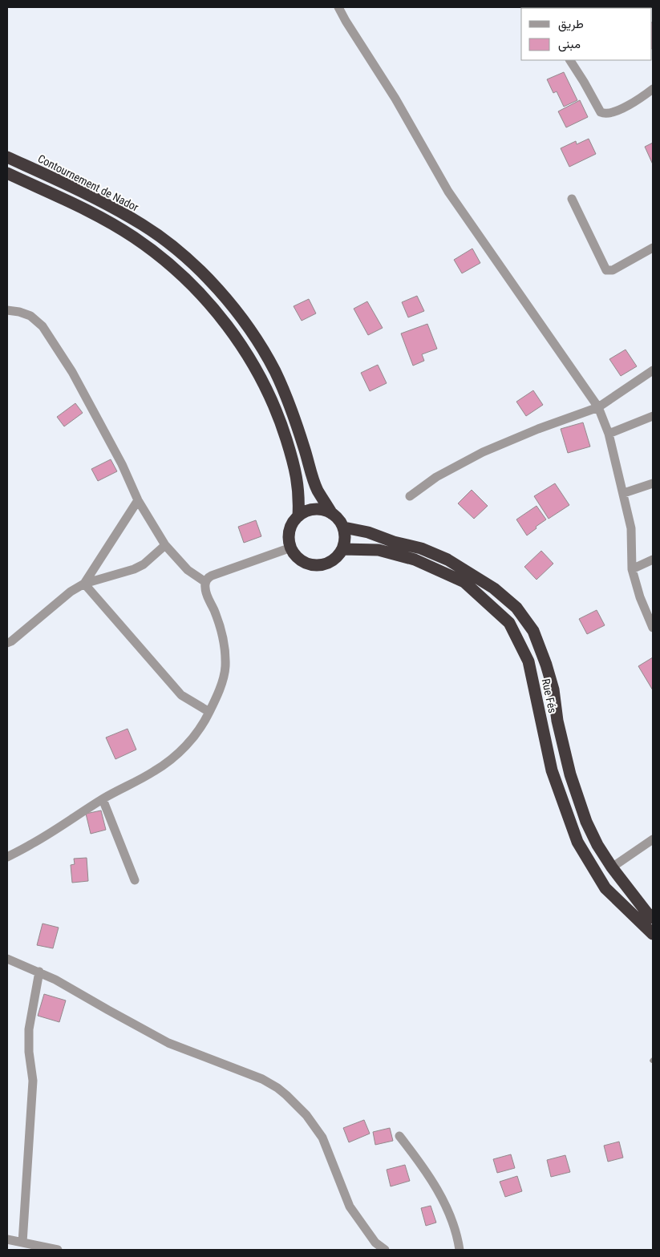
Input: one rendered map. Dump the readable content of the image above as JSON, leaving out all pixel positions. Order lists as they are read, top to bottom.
{
  "streets": {
    "highway": ["Contournement de Nador", "Rue Fés"]
  },
  "crossings": [
    ["Contournement de Nador", "Rue Fés"]
  ],
  "legend": ["طريق", "مبنى"]
}
